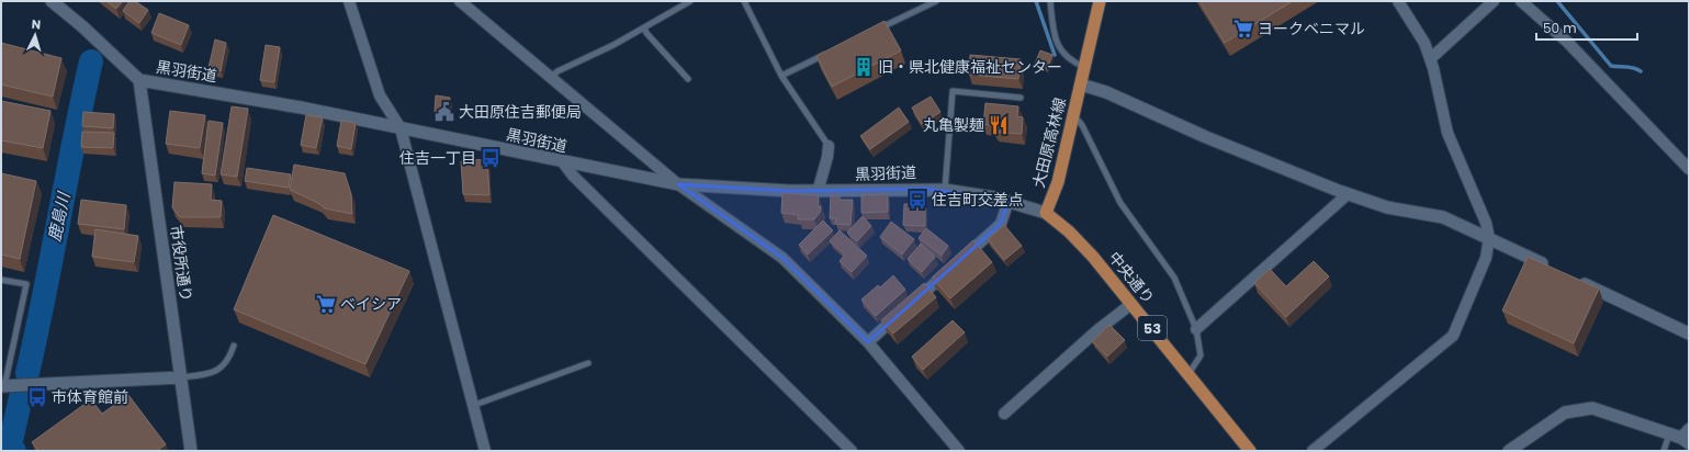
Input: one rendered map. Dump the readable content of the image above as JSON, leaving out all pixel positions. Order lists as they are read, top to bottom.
{
  "streets": {
    "main road": ["大田原高林線", "中央通り", "53"],
    "street": ["黒羽街道", "市役所通り"]
  },
  "crossings": [
    ["黒羽街道", "大田原高林線"],
    ["黒羽街道", "市役所通り"],
    ["黒羽街道", "中央通り"],
    ["大田原高林線", "中央通り"]
  ],
  "water": ["鹿島川"],
  "places": {
    "supermarket": ["ヨークベニマル", "ベイシア"],
    "building": ["旧・県北健康福祉センター"],
    "public building": ["大田原住吉郵便局"],
    "restaurant": ["丸亀製麺"],
    "bus stop": ["住吉一丁目", "住吉町交差点", "市体育館前"]
  },
  "scale_bar": "50 m",
  "north": "top"
}
